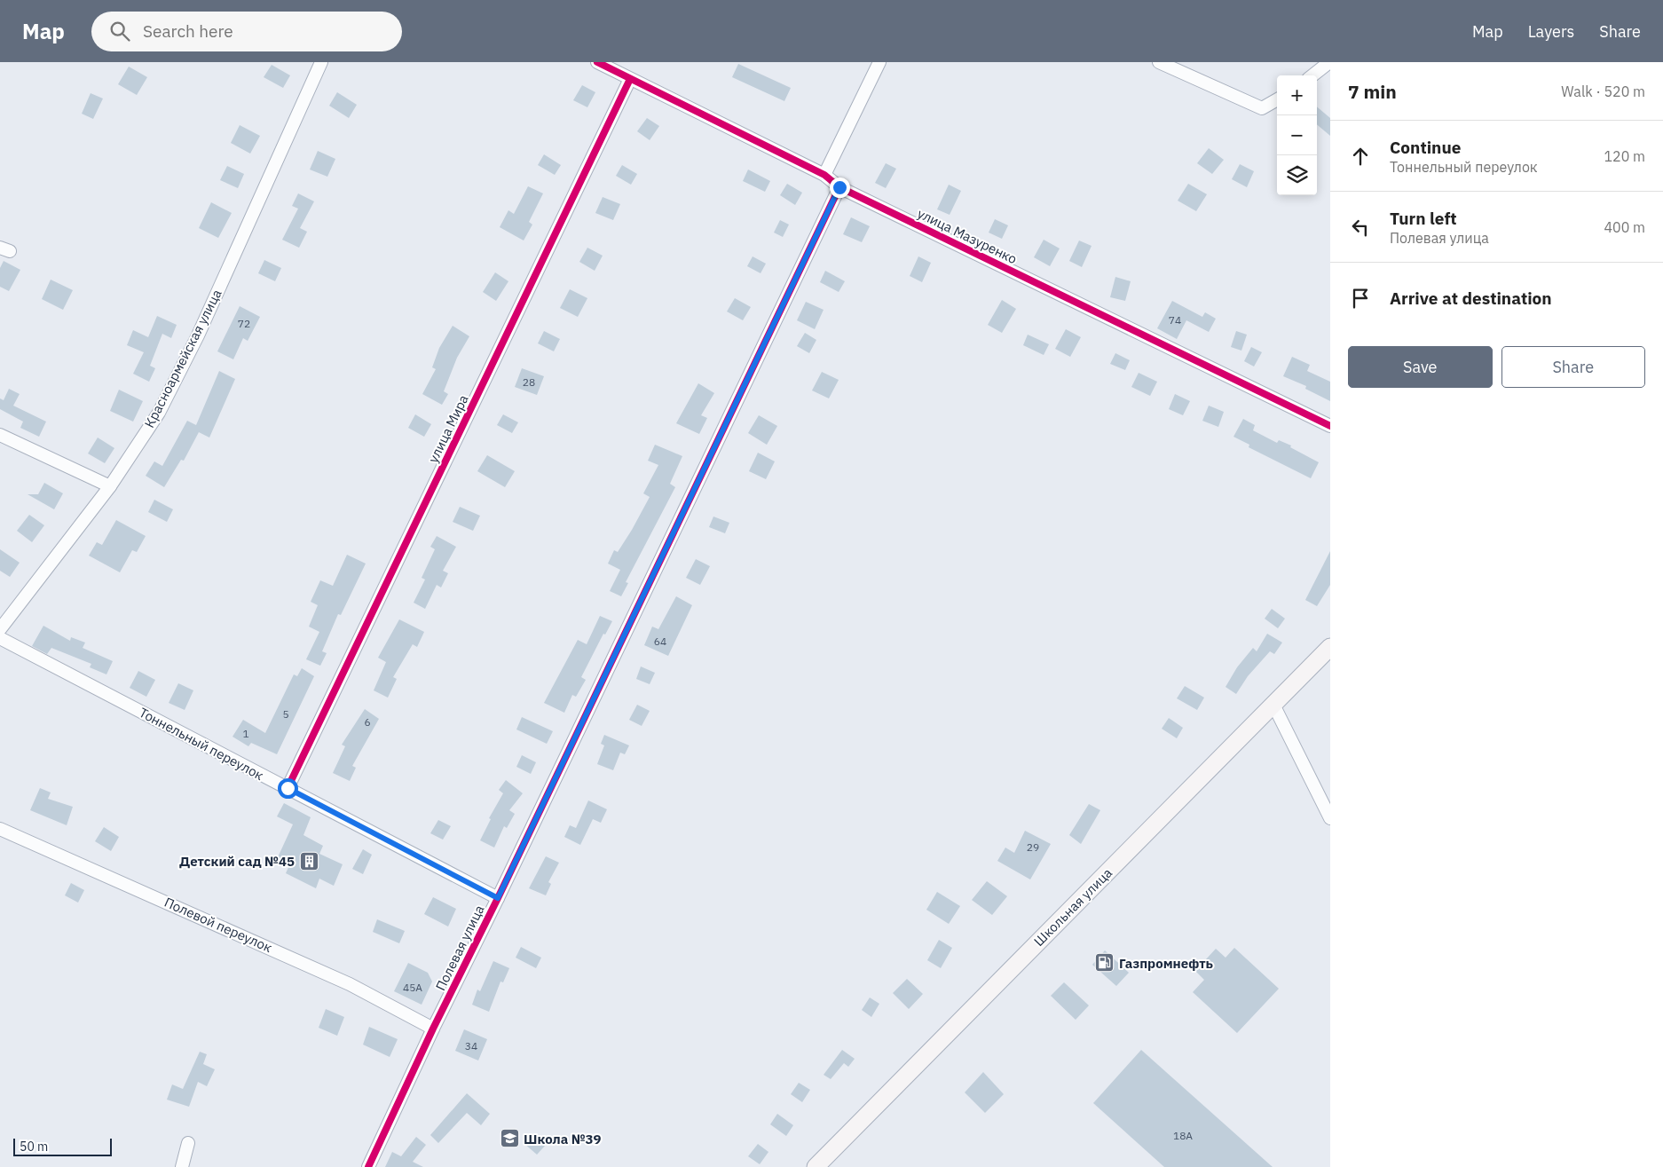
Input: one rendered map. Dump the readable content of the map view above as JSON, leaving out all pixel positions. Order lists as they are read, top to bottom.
{
  "streets": {
    "main road": ["Школьная улица"],
    "street": [
      "улица Мазуренко",
      "Красноармейская улица",
      "улица Мира",
      "Тоннельный переулок",
      "Полевой переулок",
      "Полевая улица"
    ]
  },
  "crossings": [
    ["улица Мазуренко", "улица Мира"],
    ["улица Мазуренко", "Полевая улица"],
    ["улица Мира", "Тоннельный переулок"],
    ["Тоннельный переулок", "Полевая улица"],
    ["Полевой переулок", "Полевая улица"]
  ],
  "places": {
    "building": ["Детский сад №45"],
    "fuel station": ["Газпромнефть"],
    "school or university": ["Школа №39"]
  },
  "house_numbers": [
    "74",
    "72",
    "28",
    "64",
    "5",
    "6",
    "1",
    "29",
    "45А",
    "34",
    "18А"
  ],
  "scale_bar": "50 m",
  "page": {
    "header": "Map",
    "search": "Search here",
    "nav": ["Map", "Layers", "Share"],
    "heading": ["7 min", "Walk · 520 m"],
    "map_buttons": ["+", "−"],
    "list": [
      ["Continue", "Тоннельный переулок", "120 m"],
      ["Turn left", "Полевая улица", "400 m"],
      "Arrive at destination"
    ],
    "buttons": ["Save", "Share"],
    "scale": "50 m"
  }
}
